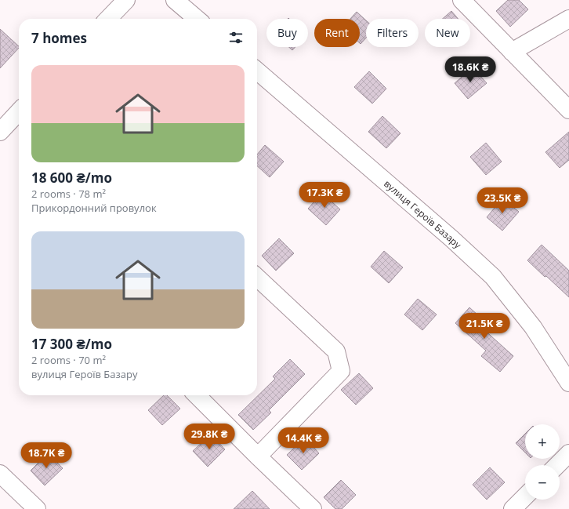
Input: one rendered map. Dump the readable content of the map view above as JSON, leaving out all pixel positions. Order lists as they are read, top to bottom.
{
  "streets": {
    "street": ["вулиця Героїв Базару"]
  },
  "page": {
    "chip": [
      "Buy",
      "Rent",
      "Filters",
      "New"
    ],
    "heading": "7 homes",
    "price": [
      "18.6K ₴",
      "17.3K ₴",
      "23.5K ₴",
      "21.5K ₴",
      "29.8K ₴",
      "14.4K ₴",
      "18.7K ₴"
    ],
    "list": [
      {
        "name": "18 600 ₴/mo",
        "note": "2 rooms · 78 m² · Прикордонний провулок"
      },
      {
        "name": "17 300 ₴/mo",
        "note": "2 rooms · 70 m² · вулиця Героїв Базару"
      }
    ],
    "map_buttons": ["+", "−"]
  }
}
